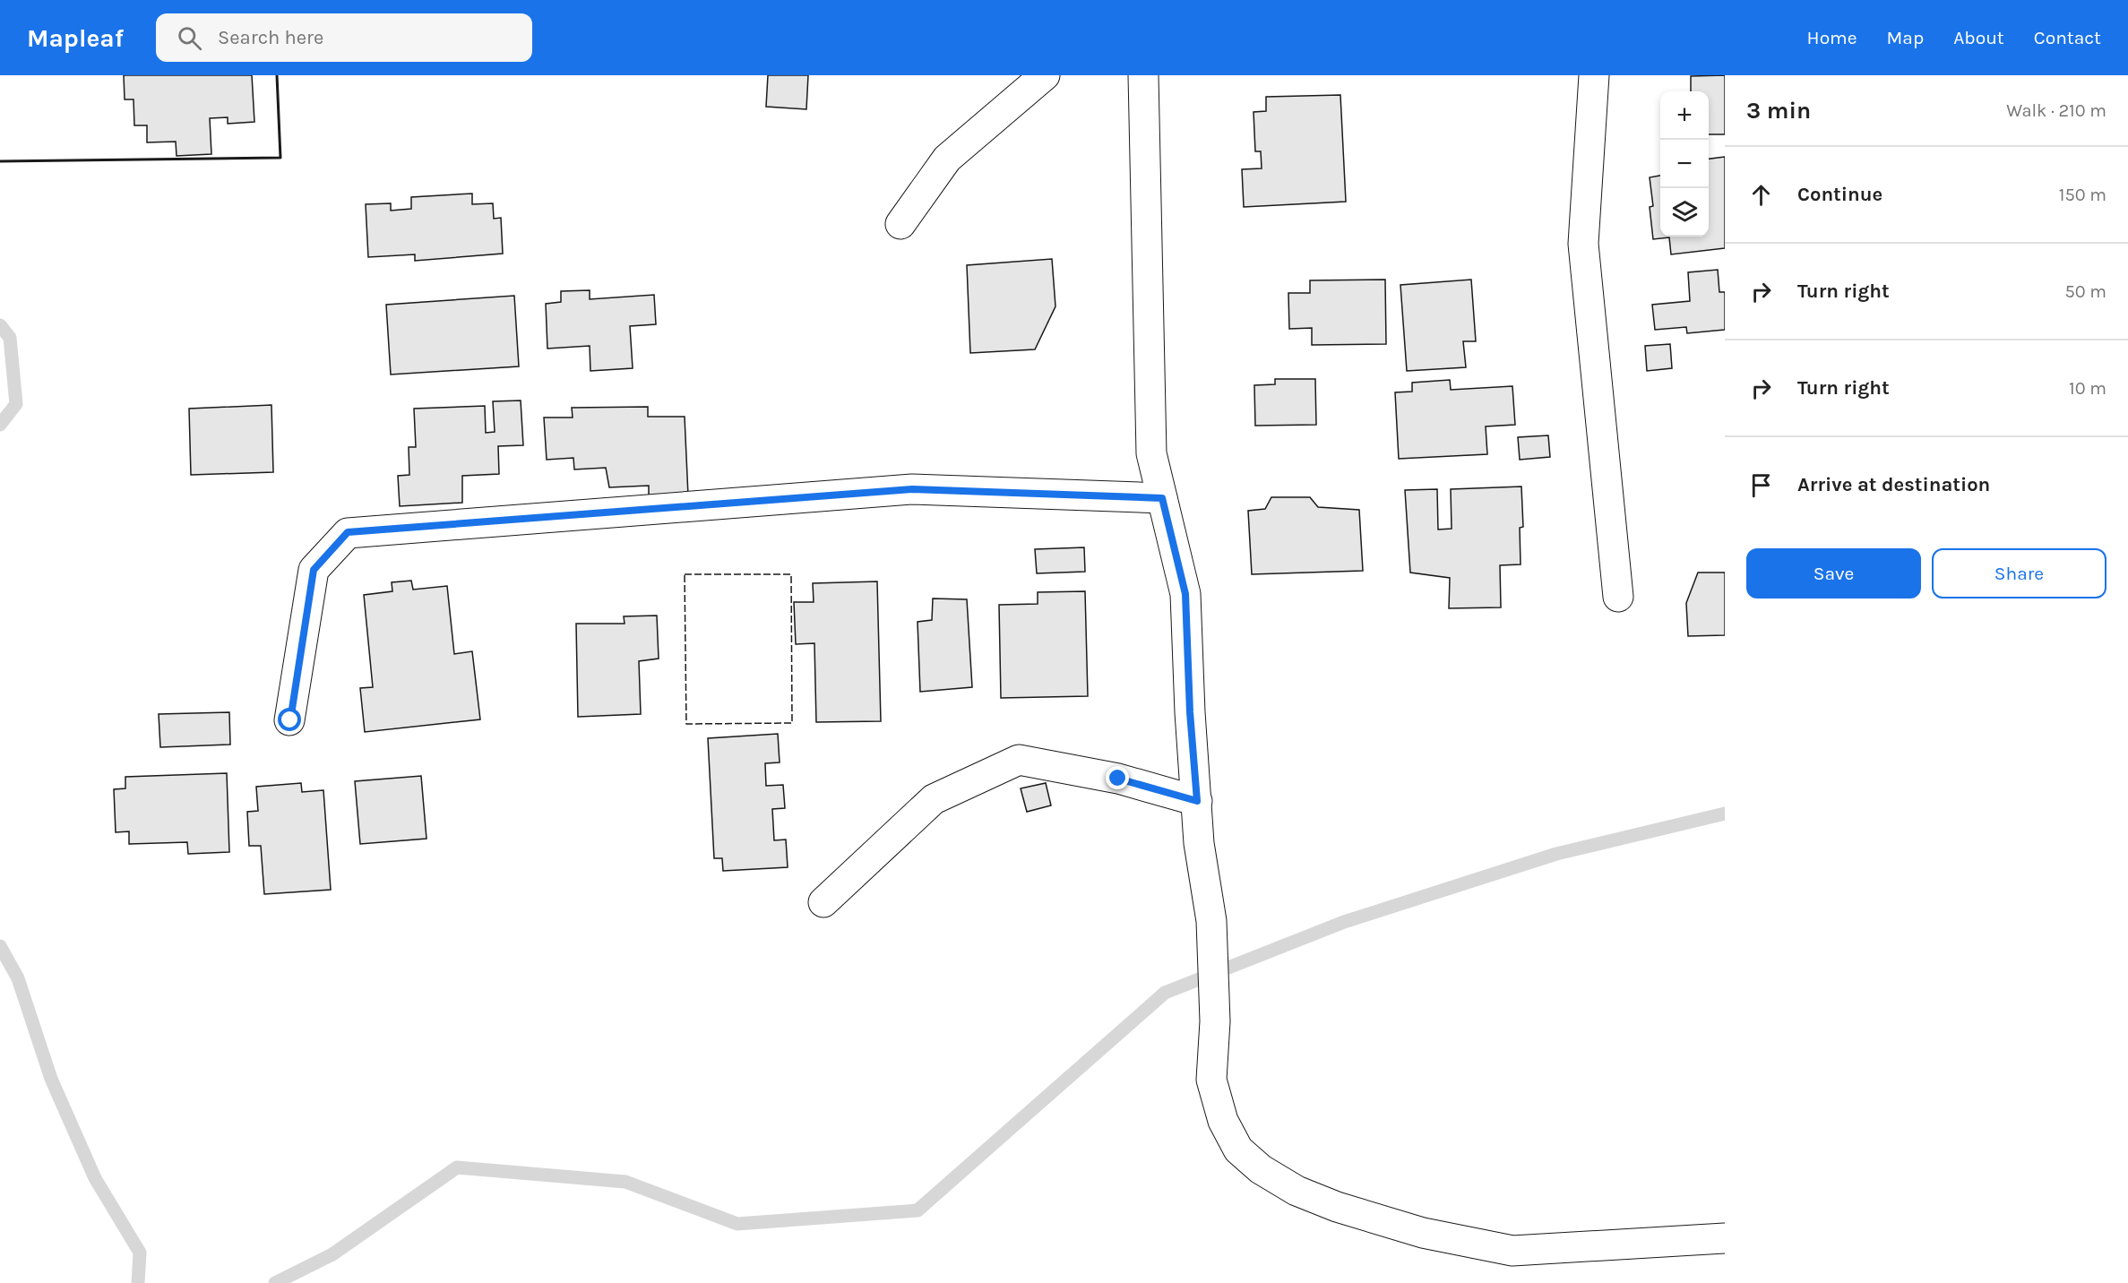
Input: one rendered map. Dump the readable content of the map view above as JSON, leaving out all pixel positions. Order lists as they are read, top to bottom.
{
  "page": {
    "header": "Mapleaf",
    "search": "Search here",
    "nav": [
      "Home",
      "Map",
      "About",
      "Contact"
    ],
    "heading": ["3 min", "Walk · 210 m"],
    "map_buttons": ["+", "−"],
    "list": [
      ["Continue", "150 m"],
      ["Turn right", "50 m"],
      ["Turn right", "10 m"],
      "Arrive at destination"
    ],
    "buttons": ["Save", "Share"]
  }
}
